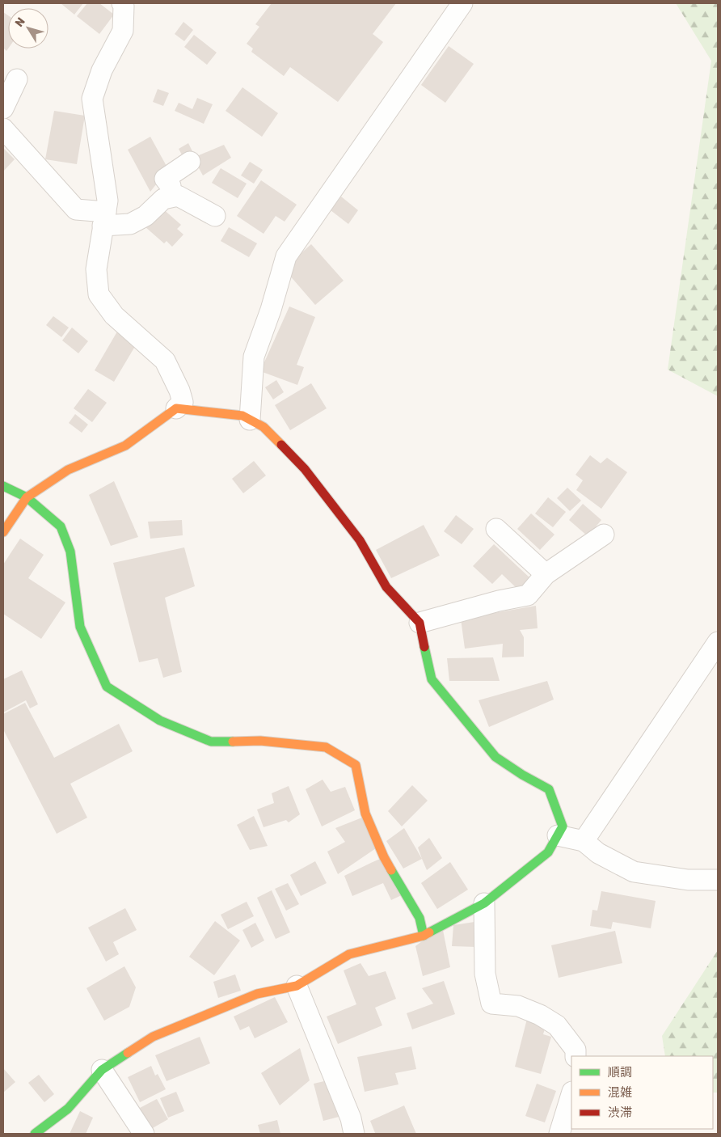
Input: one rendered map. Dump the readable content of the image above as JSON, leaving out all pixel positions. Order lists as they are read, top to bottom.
{
  "legend": ["順調", "混雑", "渋滞"],
  "north": "top left"
}
